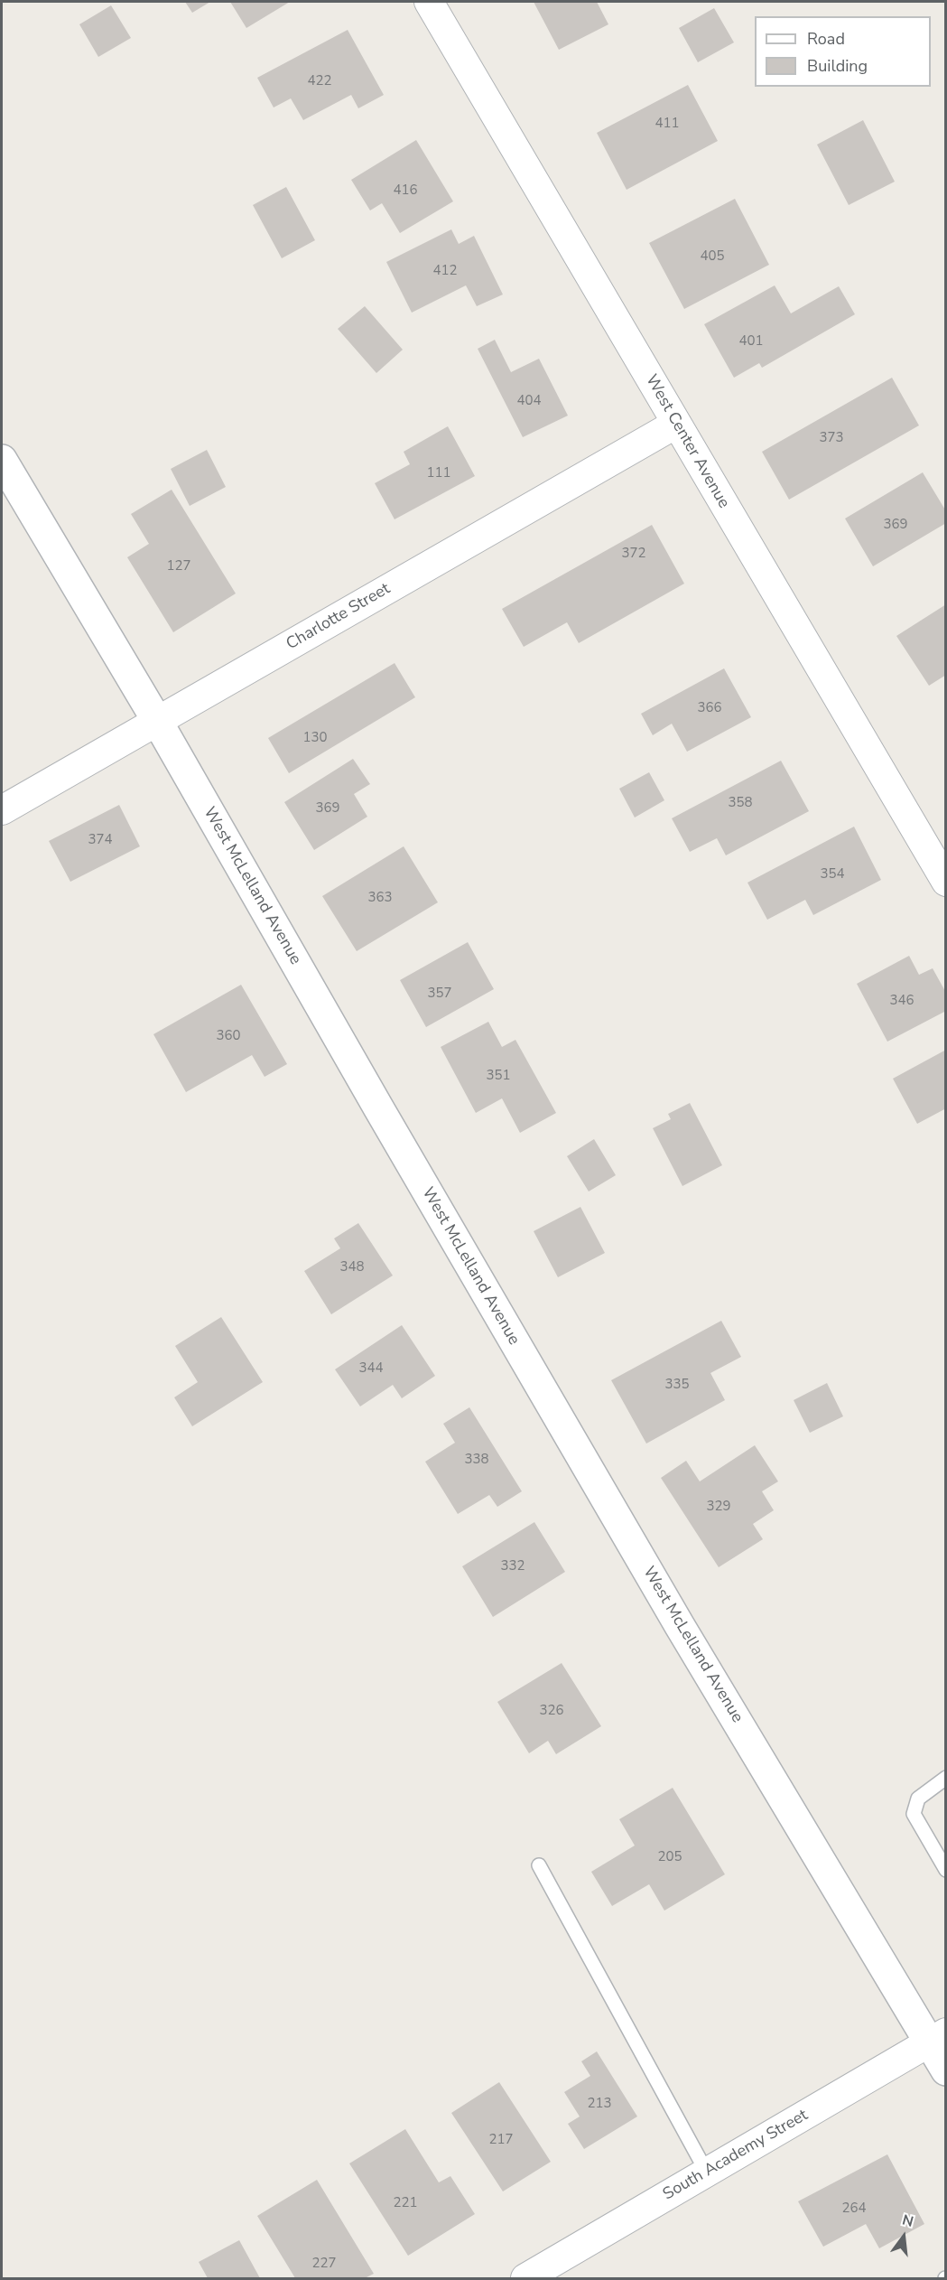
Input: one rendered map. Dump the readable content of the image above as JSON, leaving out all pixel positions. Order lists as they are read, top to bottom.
{
  "streets": {
    "street": [
      "West Center Avenue",
      "Charlotte Street",
      "West McLelland Avenue",
      "South Academy Street"
    ]
  },
  "crossings": [
    ["West Center Avenue", "Charlotte Street"],
    ["Charlotte Street", "West McLelland Avenue"],
    ["West McLelland Avenue", "South Academy Street"]
  ],
  "house_numbers": [
    "422",
    "411",
    "416",
    "405",
    "412",
    "401",
    "404",
    "373",
    "111",
    "369",
    "372",
    "127",
    "366",
    "130",
    "358",
    "369",
    "374",
    "354",
    "363",
    "357",
    "346",
    "360",
    "351",
    "348",
    "344",
    "335",
    "338",
    "329",
    "332",
    "326",
    "205",
    "213",
    "217",
    "221",
    "264",
    "227"
  ],
  "legend": ["Road", "Building"],
  "north": "top"
}
